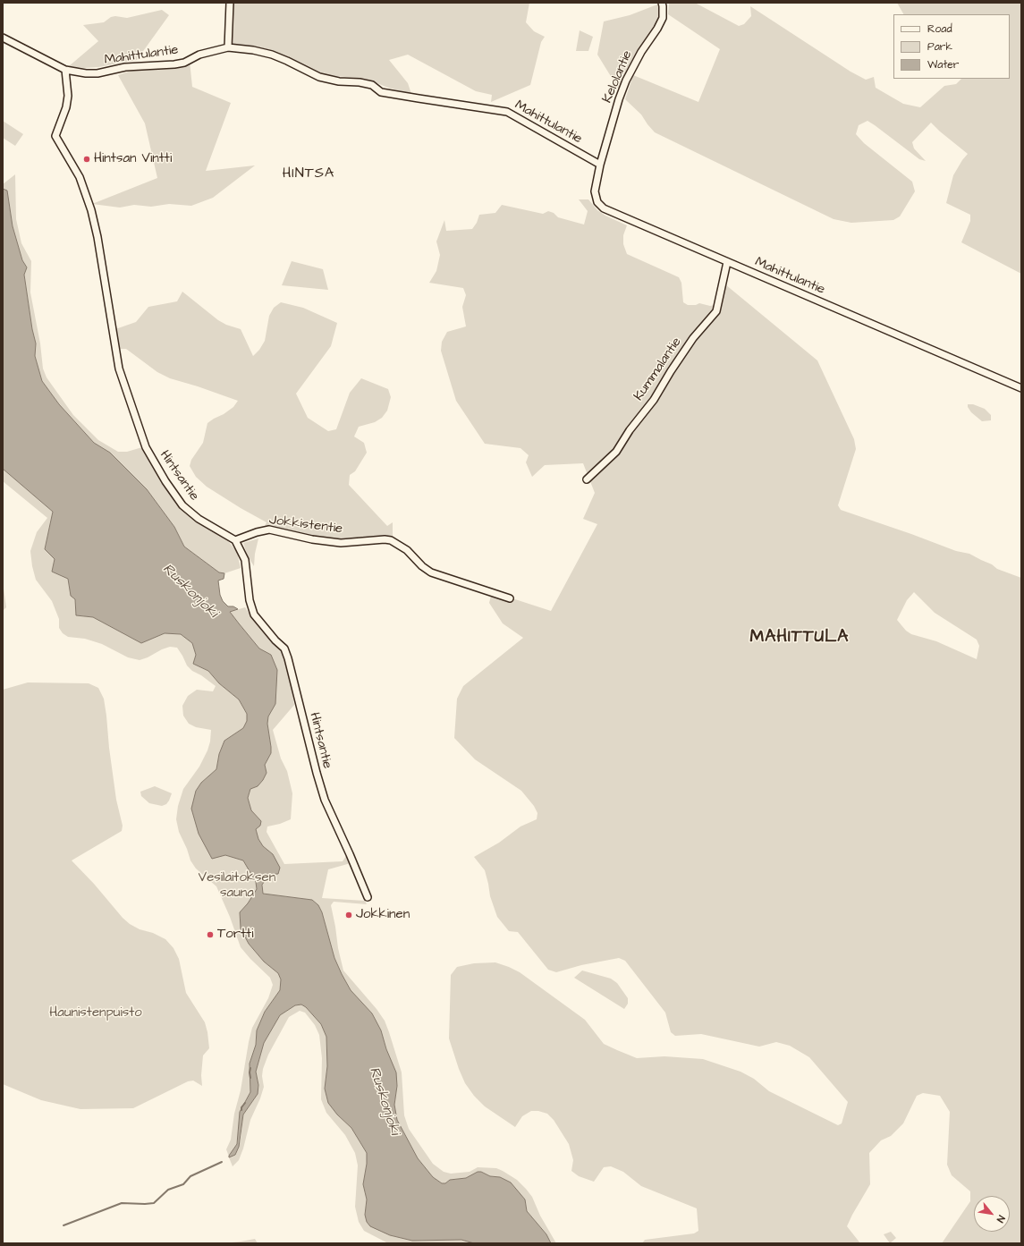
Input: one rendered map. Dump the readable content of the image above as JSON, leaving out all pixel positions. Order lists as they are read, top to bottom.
{
  "streets": {
    "street": [
      "Mahittulantie",
      "Kelolantie",
      "Kummalantie",
      "Hintsantie",
      "Jokkistentie"
    ]
  },
  "crossings": [
    ["Mahittulantie", "Kelolantie"],
    ["Mahittulantie", "Kummalantie"],
    ["Mahittulantie", "Hintsantie"],
    ["Hintsantie", "Jokkistentie"]
  ],
  "districts": ["HINTSA", "MAHITTULA"],
  "water": ["Ruskonjoki"],
  "parks": ["Vesilaitoksen sauna", "Haunistenpuisto"],
  "places": ["Hintsan Vintti", "Jokkinen", "Tortti"],
  "legend": ["Road", "Park", "Water"],
  "north": "bottom right"
}
